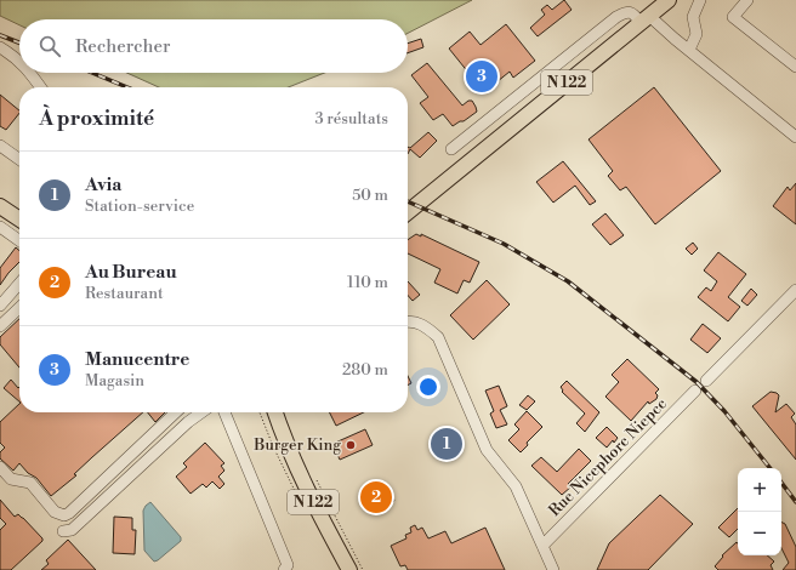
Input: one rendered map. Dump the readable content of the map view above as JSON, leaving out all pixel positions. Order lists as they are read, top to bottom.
{
  "streets": {
    "main road": ["N 122"],
    "street": ["Rue Nicephore Niepce"]
  },
  "places": ["Burger King"],
  "page": {
    "search": "Rechercher",
    "pins": ["3", "1", "2"],
    "heading": ["À proximité", "3 résultats"],
    "list": [
      {
        "mark": "1",
        "name": "Avia",
        "note": "Station-service",
        "value": "50 m"
      },
      {
        "mark": "2",
        "name": "Au Bureau",
        "note": "Restaurant",
        "value": "110 m"
      },
      {
        "mark": "3",
        "name": "Manucentre",
        "note": "Magasin",
        "value": "280 m"
      }
    ],
    "map_buttons": ["+", "−"]
  }
}
